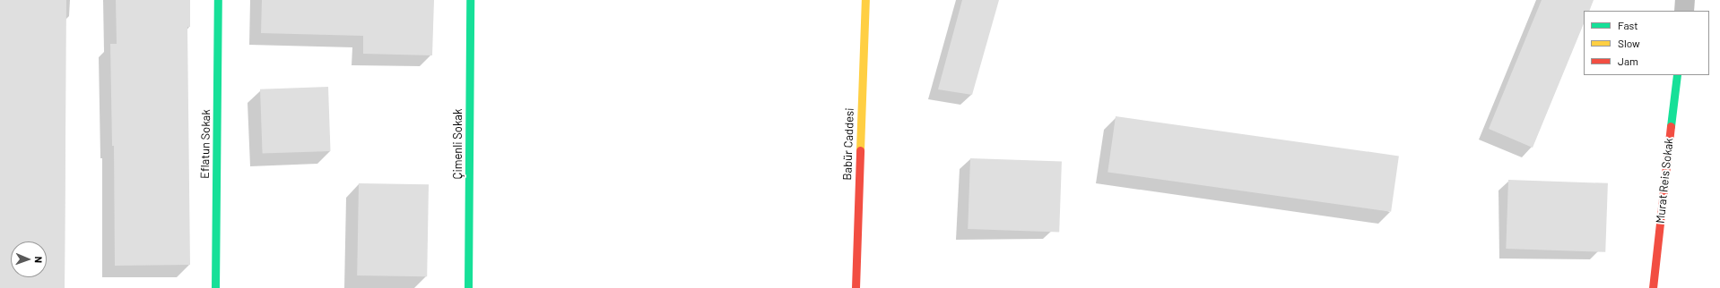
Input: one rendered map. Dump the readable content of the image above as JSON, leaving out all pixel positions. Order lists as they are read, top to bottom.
{
  "streets": {
    "street": [
      "Eflatun Sokak",
      "Çimenli Sokak",
      "Babür Caddesi",
      "Murat Reis Sokak"
    ]
  },
  "legend": ["Fast", "Slow", "Jam"],
  "north": "right"
}
